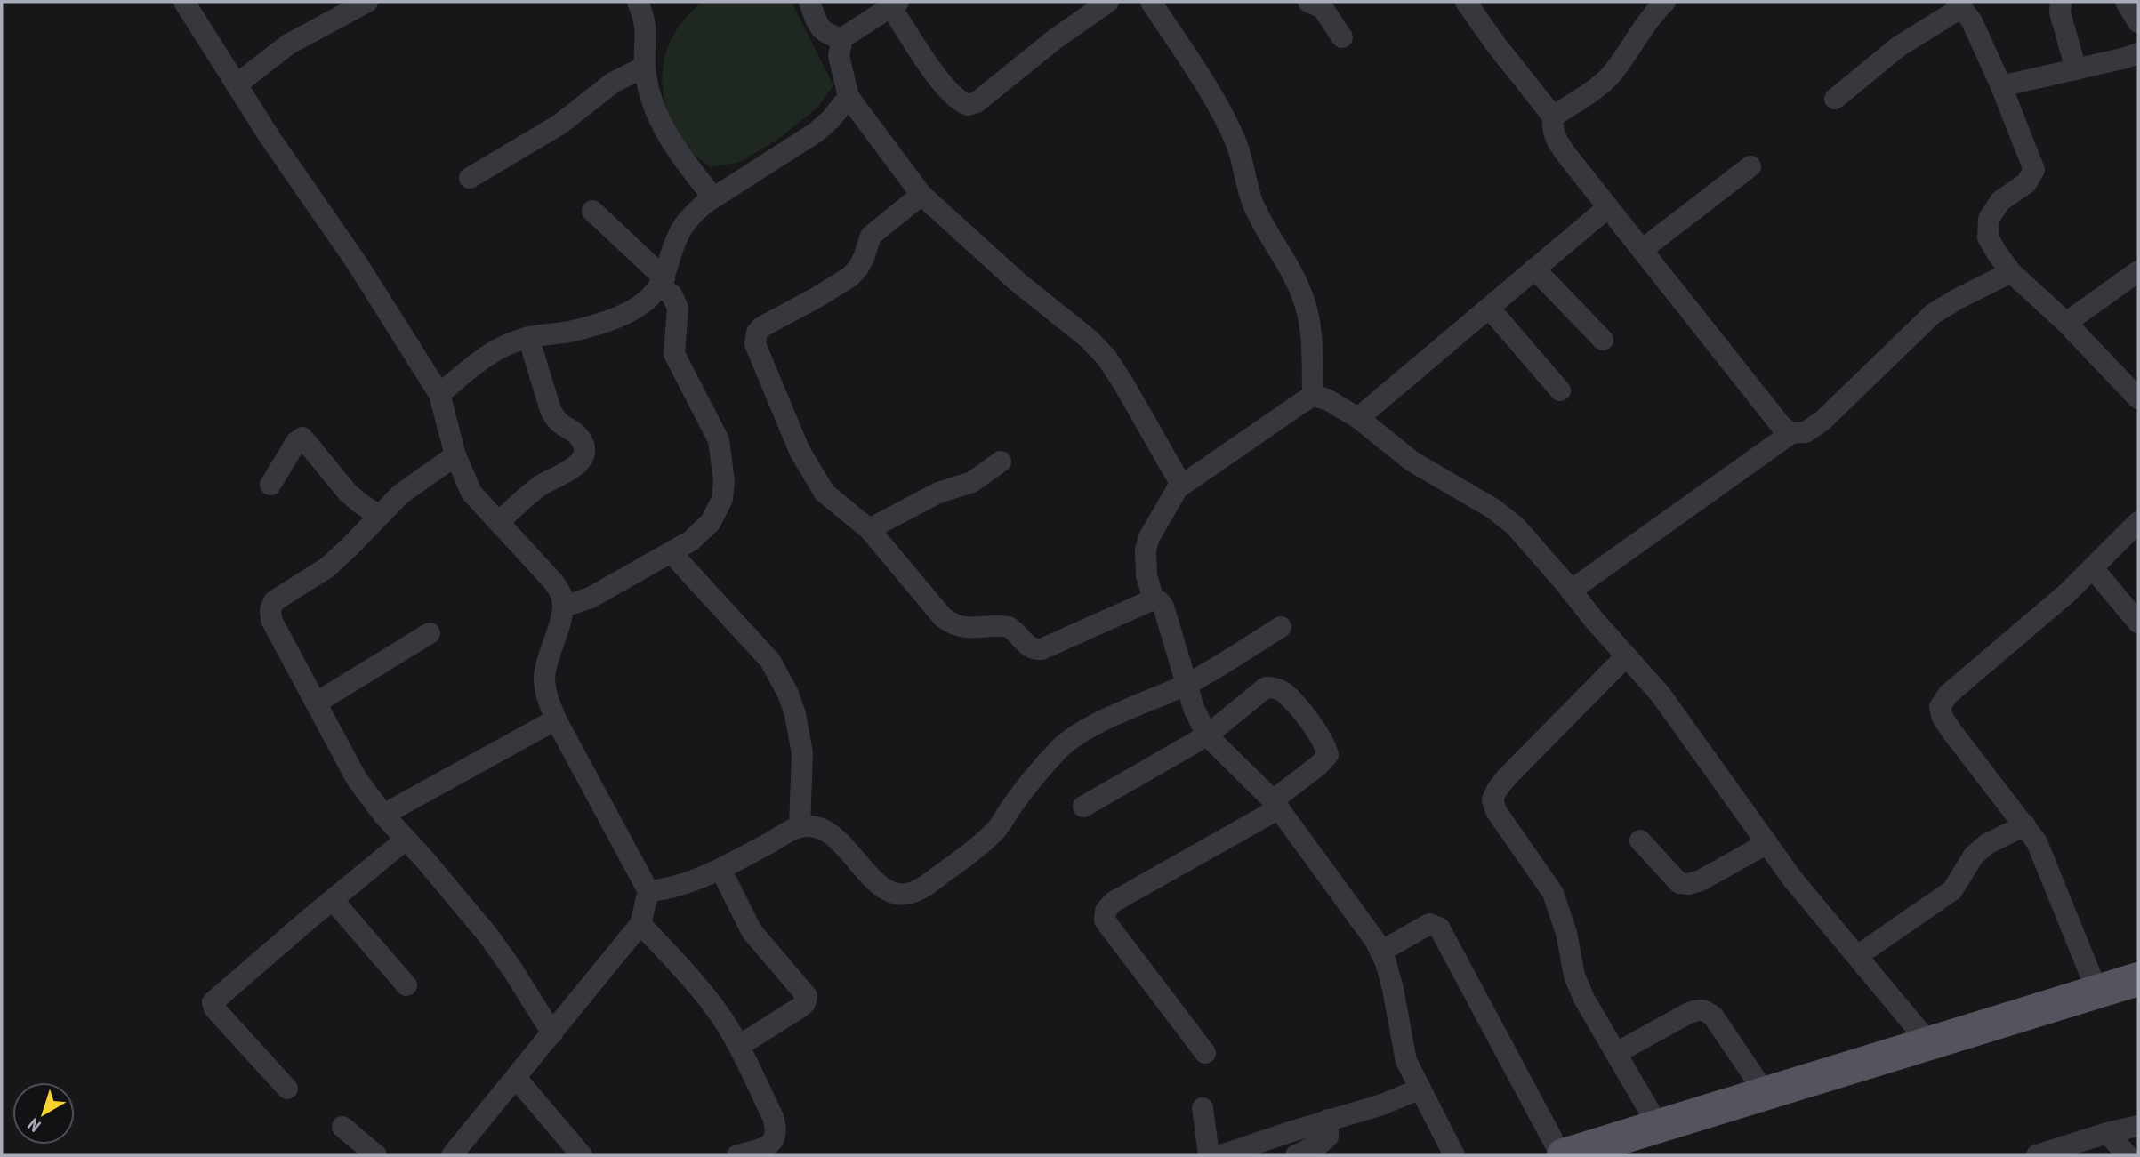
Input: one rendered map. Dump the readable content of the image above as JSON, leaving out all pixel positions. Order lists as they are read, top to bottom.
{
  "north": "bottom left"
}
